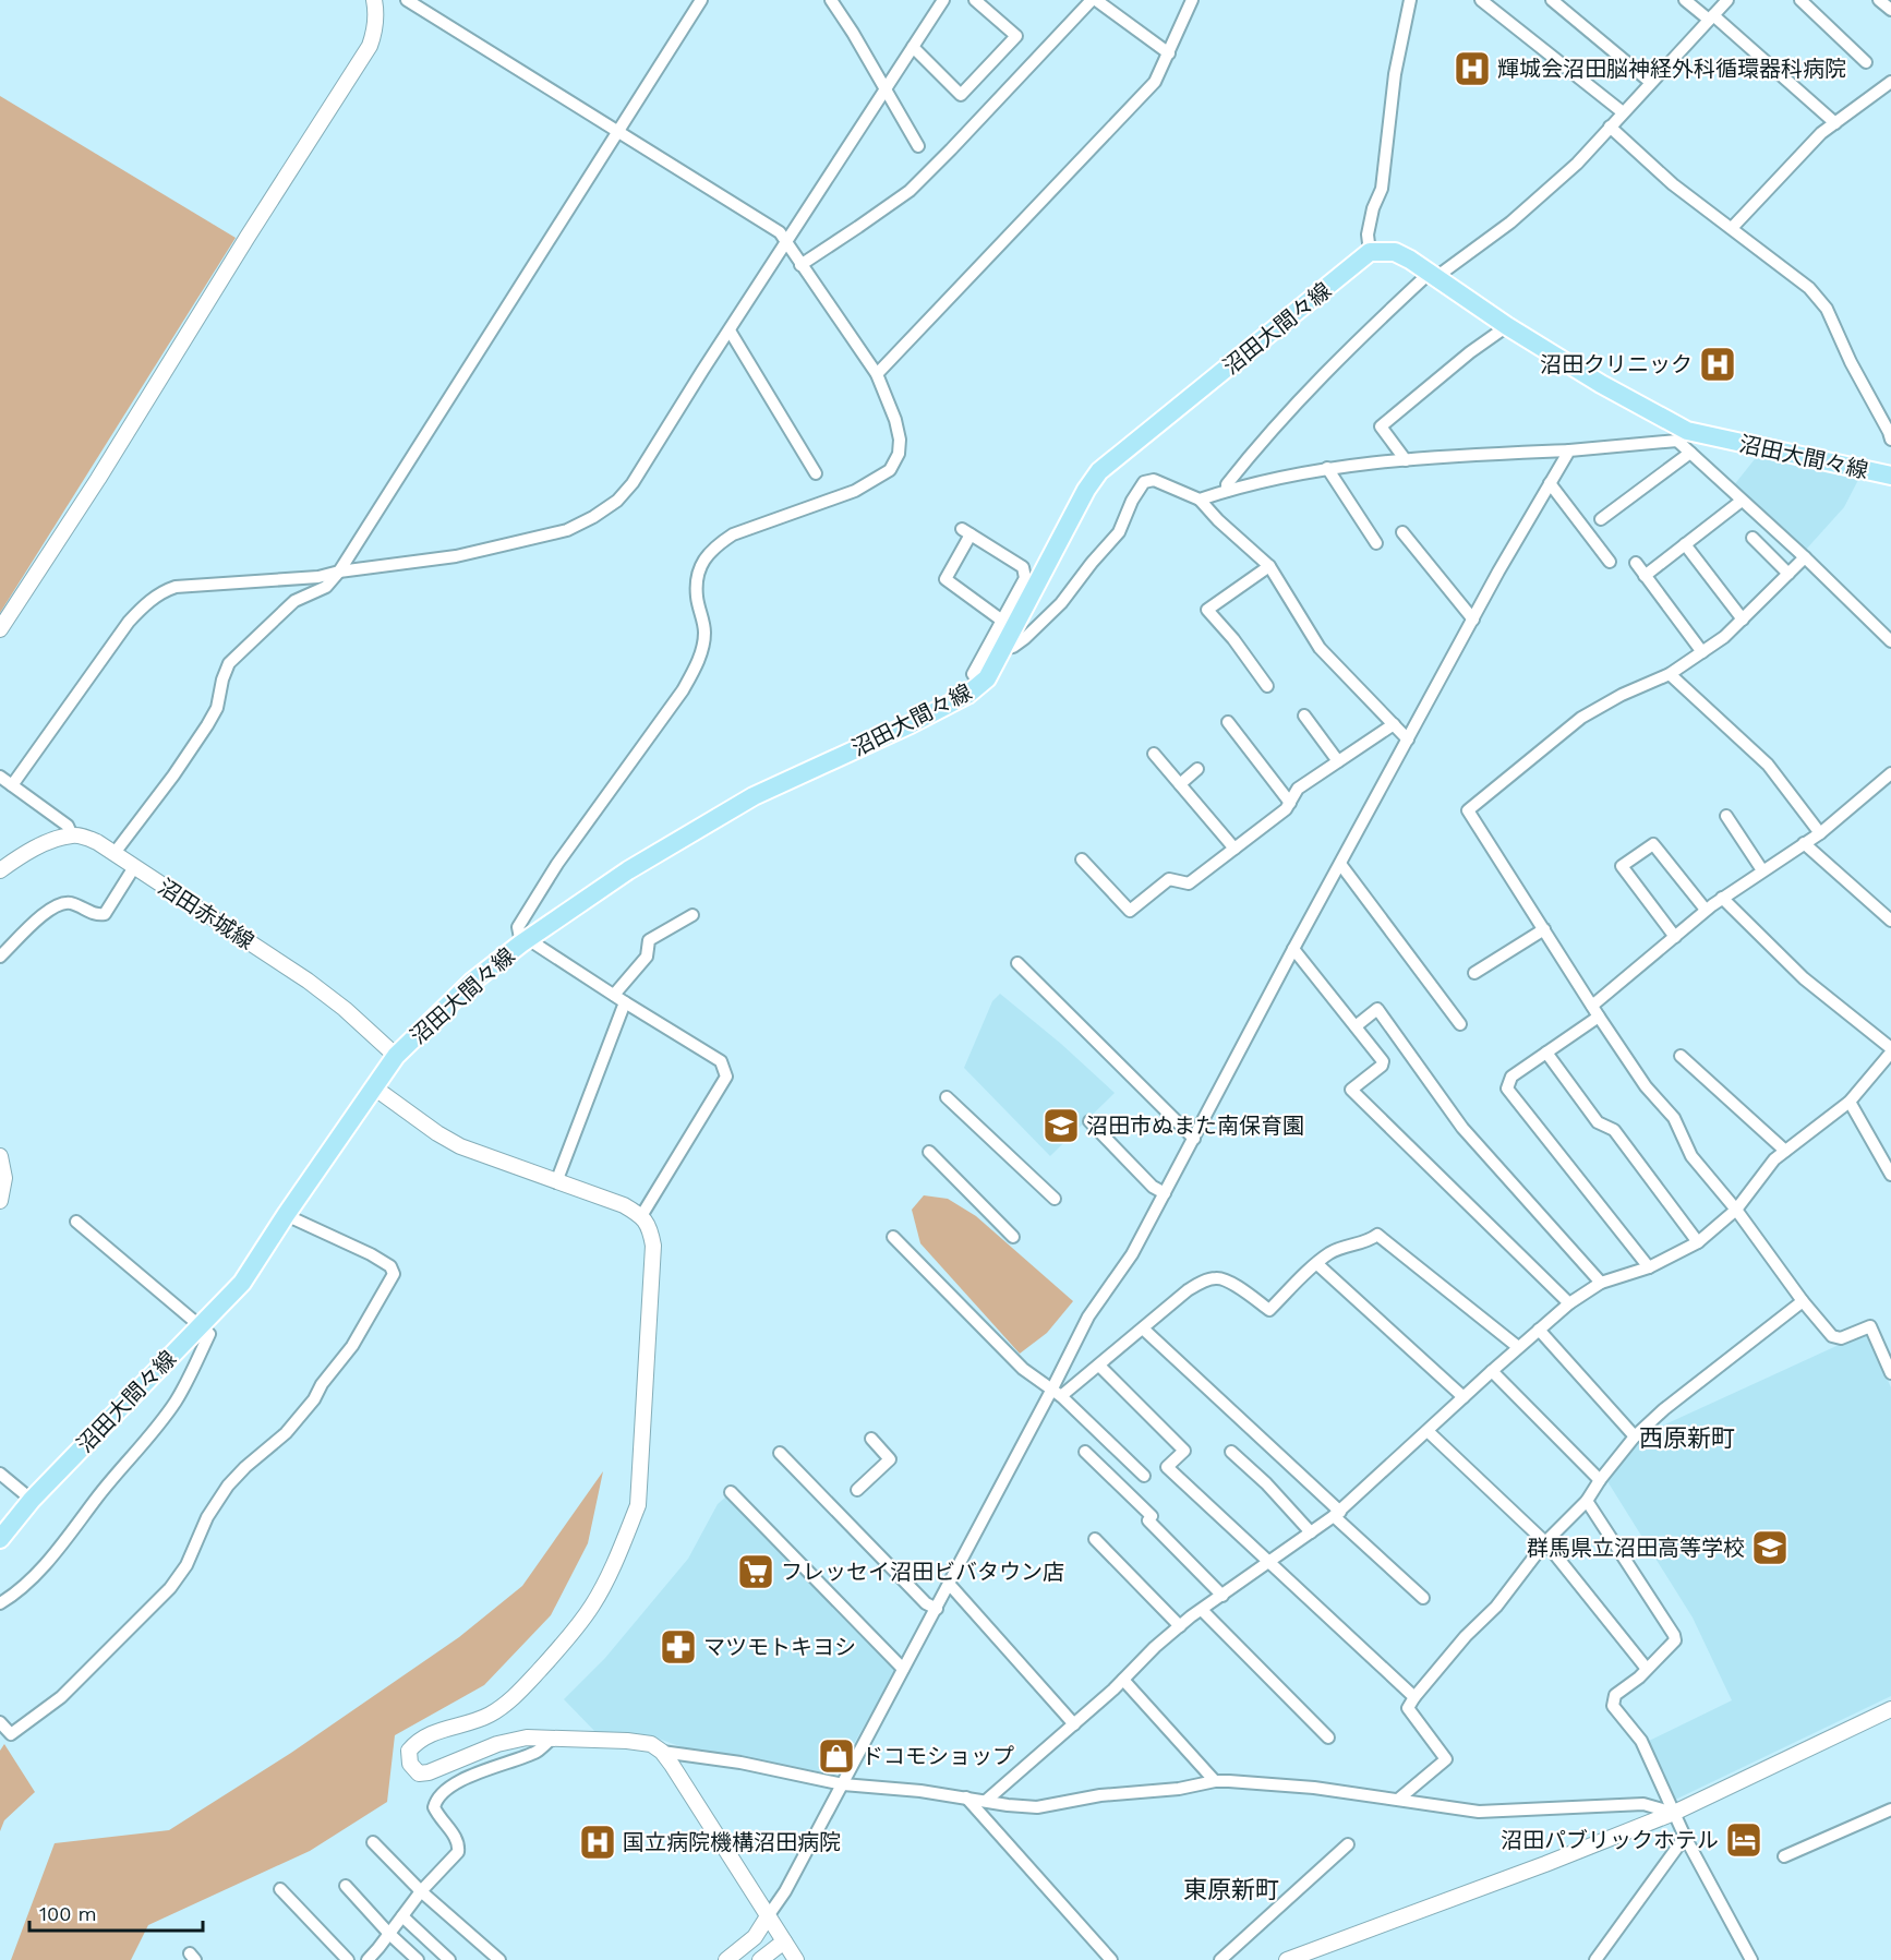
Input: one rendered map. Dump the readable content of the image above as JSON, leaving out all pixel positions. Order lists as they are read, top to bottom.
{
  "streets": {
    "main road": ["沼田大間々線"],
    "street": ["沼田赤城線"]
  },
  "crossings": [
    ["沼田大間々線", "沼田赤城線"]
  ],
  "districts": ["西原新町", "東原新町"],
  "places": {
    "hospital": ["輝城会沼田脳神経外科循環器科病院", "沼田クリニック", "国立病院機構沼田病院"],
    "school or university": ["沼田市ぬまた南保育園", "群馬県立沼田高等学校"],
    "supermarket": ["フレッセイ沼田ビバタウン店"],
    "pharmacy": ["マツモトキヨシ"],
    "shop": ["ドコモショップ"],
    "hotel": ["沼田パブリックホテル"]
  },
  "scale_bar": "100 m"
}
